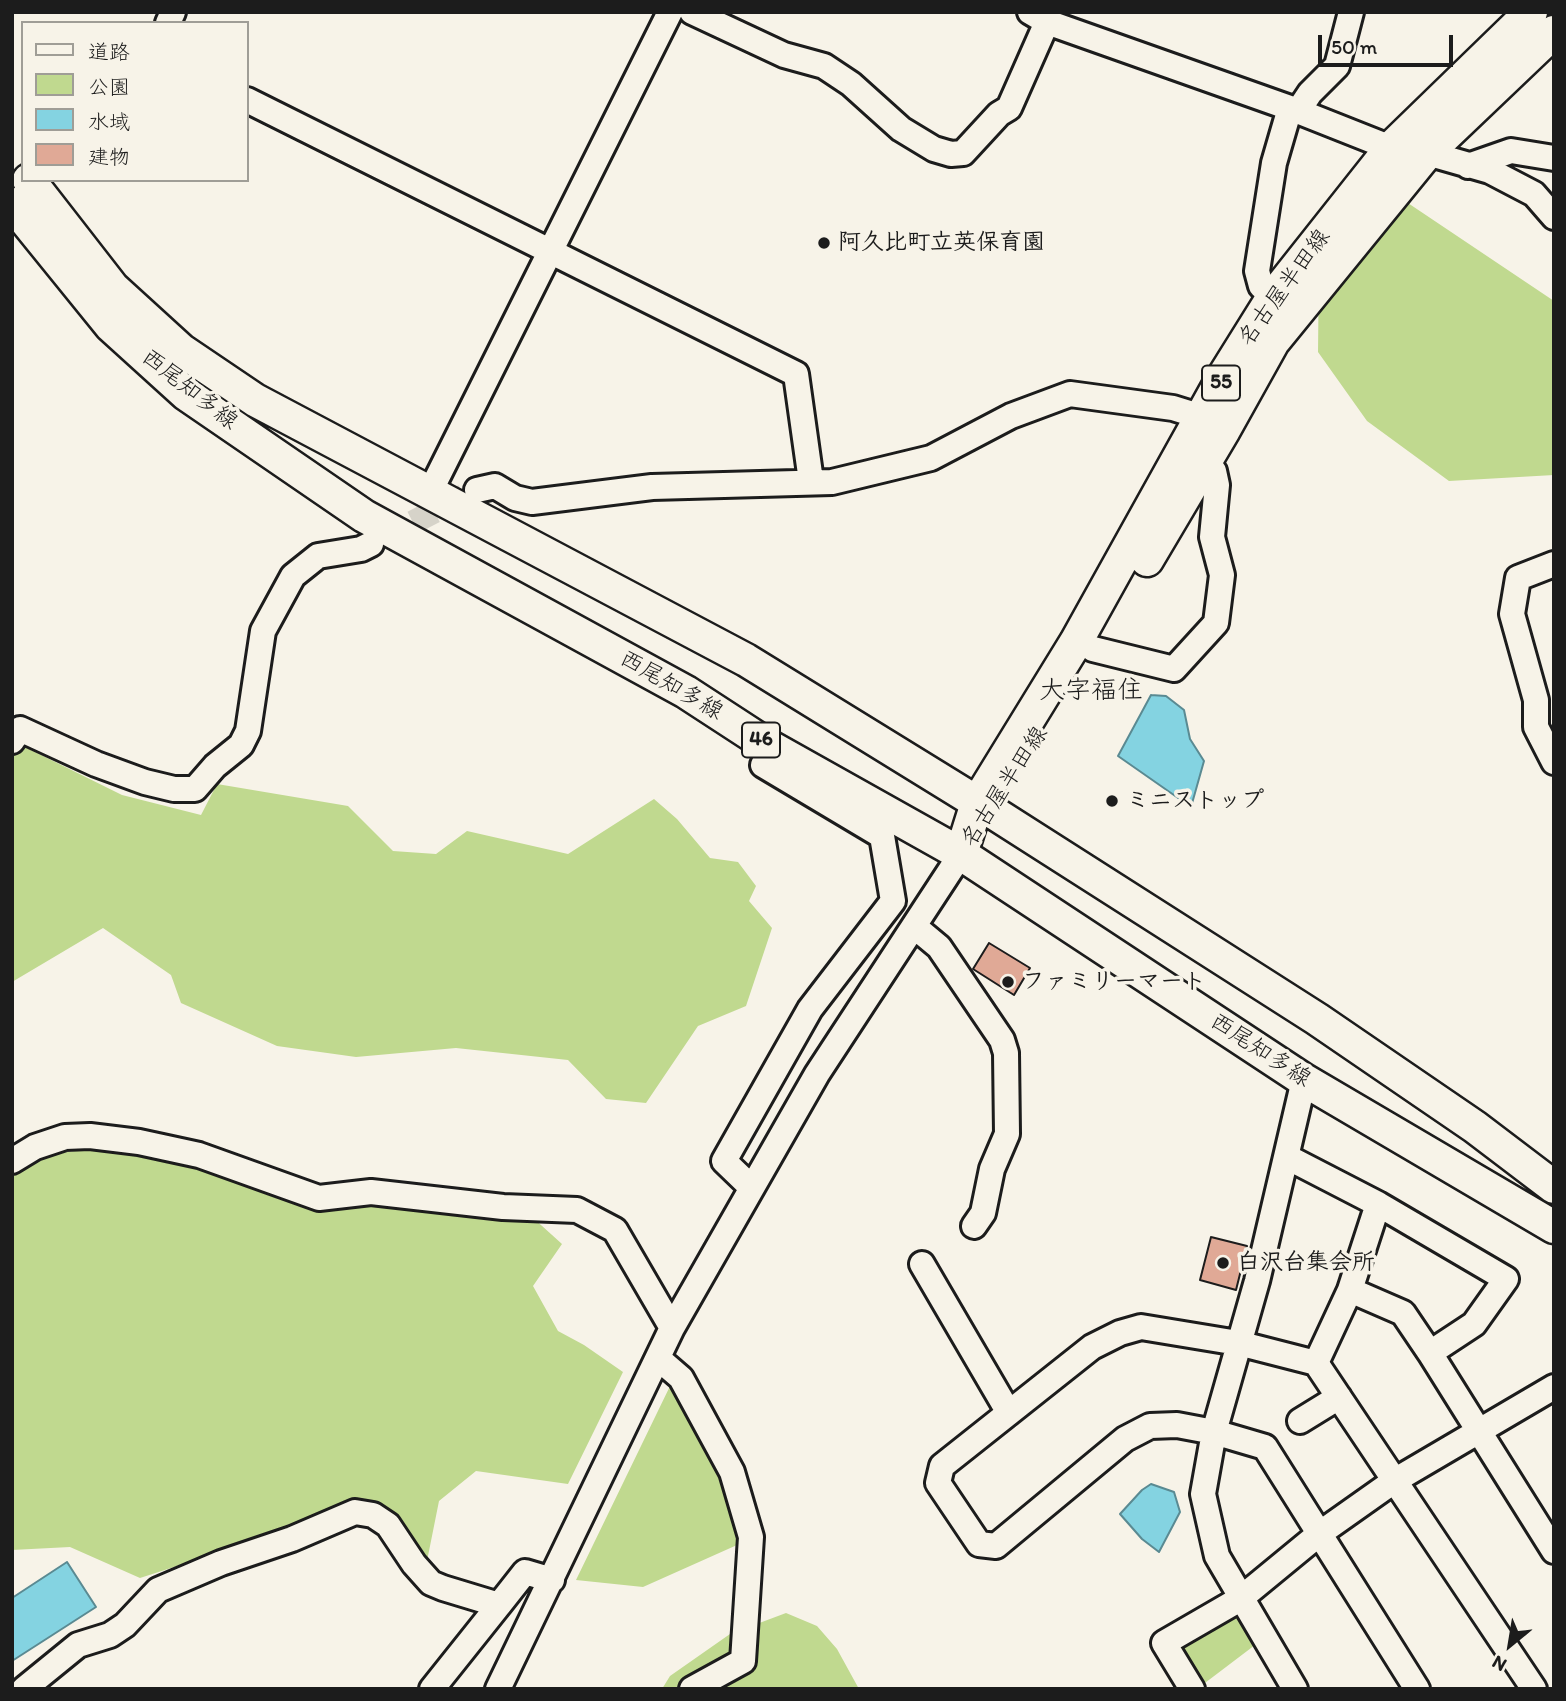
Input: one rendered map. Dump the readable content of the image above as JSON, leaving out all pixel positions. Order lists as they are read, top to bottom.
{
  "streets": {
    "main road": [
      "名古屋半田線",
      "55",
      "西尾知多線",
      "46"
    ]
  },
  "crossings": [
    ["名古屋半田線", "西尾知多線"]
  ],
  "districts": ["大字福住"],
  "places": [
    "阿久比町立英保育園",
    "ミニストップ",
    "ファミリーマート",
    "白沢台集会所"
  ],
  "legend": [
    "道路",
    "公園",
    "水域",
    "建物"
  ],
  "scale_bar": "50 m",
  "north": "bottom left"
}
